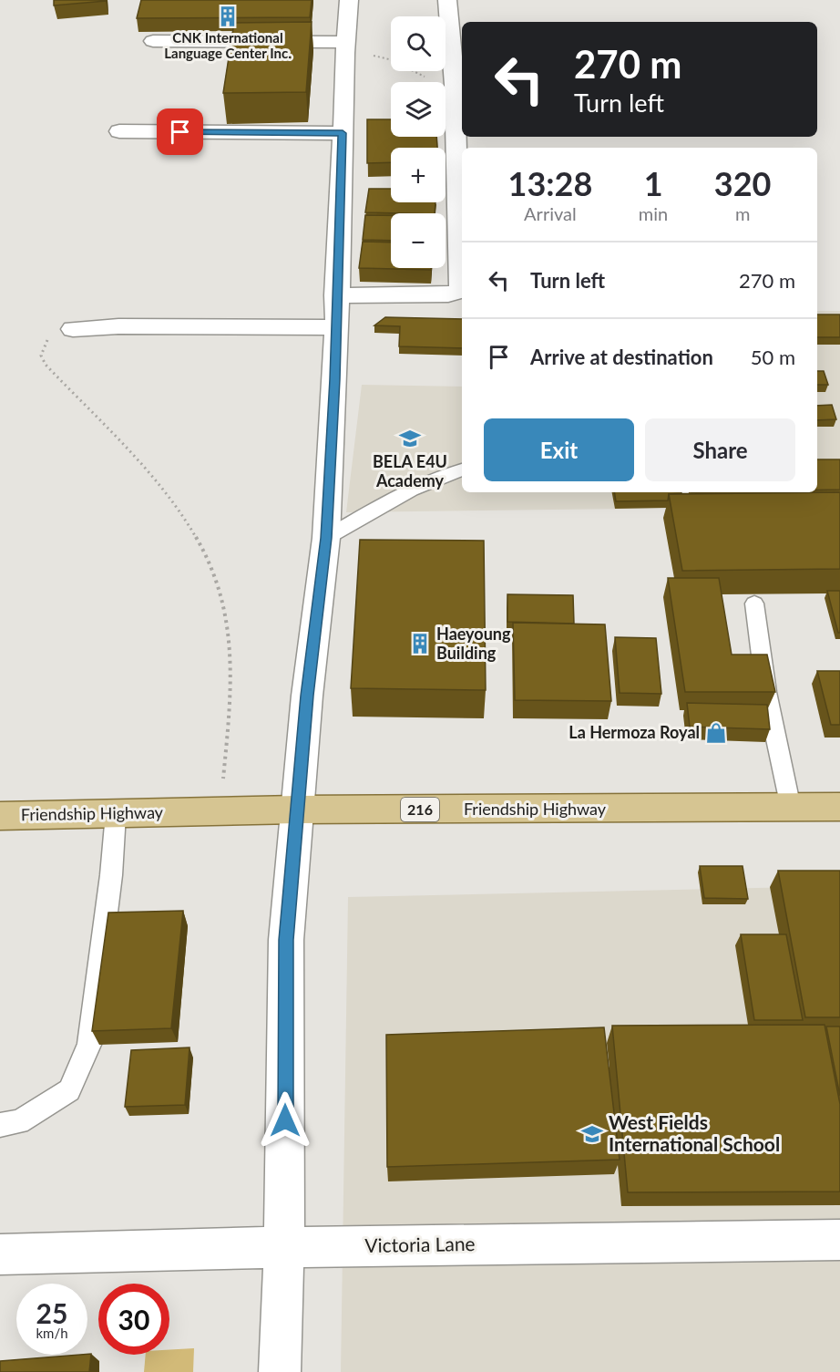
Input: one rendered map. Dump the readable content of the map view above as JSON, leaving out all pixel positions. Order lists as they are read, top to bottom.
{
  "streets": {
    "main road": ["216", "Friendship Highway"],
    "street": ["Victoria Lane"]
  },
  "places": {
    "building": ["CNK International Language Center Inc.", "Haeyoung Building"],
    "school or university": ["BELA E4U Academy", "West Fields International School"],
    "shop": ["La Hermoza Royal"]
  },
  "page": {
    "map_buttons": ["+", "−"],
    "turn": ["270 m", "Turn left"],
    "eta": [
      "13:28",
      "Arrival",
      "1",
      "min",
      "320",
      "m"
    ],
    "list": [
      {
        "name": "Turn left",
        "value": "270 m"
      },
      {
        "name": "Arrive at destination",
        "value": "50 m"
      }
    ],
    "buttons": ["Exit", "Share"],
    "speed": "25 km/h",
    "limit": "30"
  }
}
